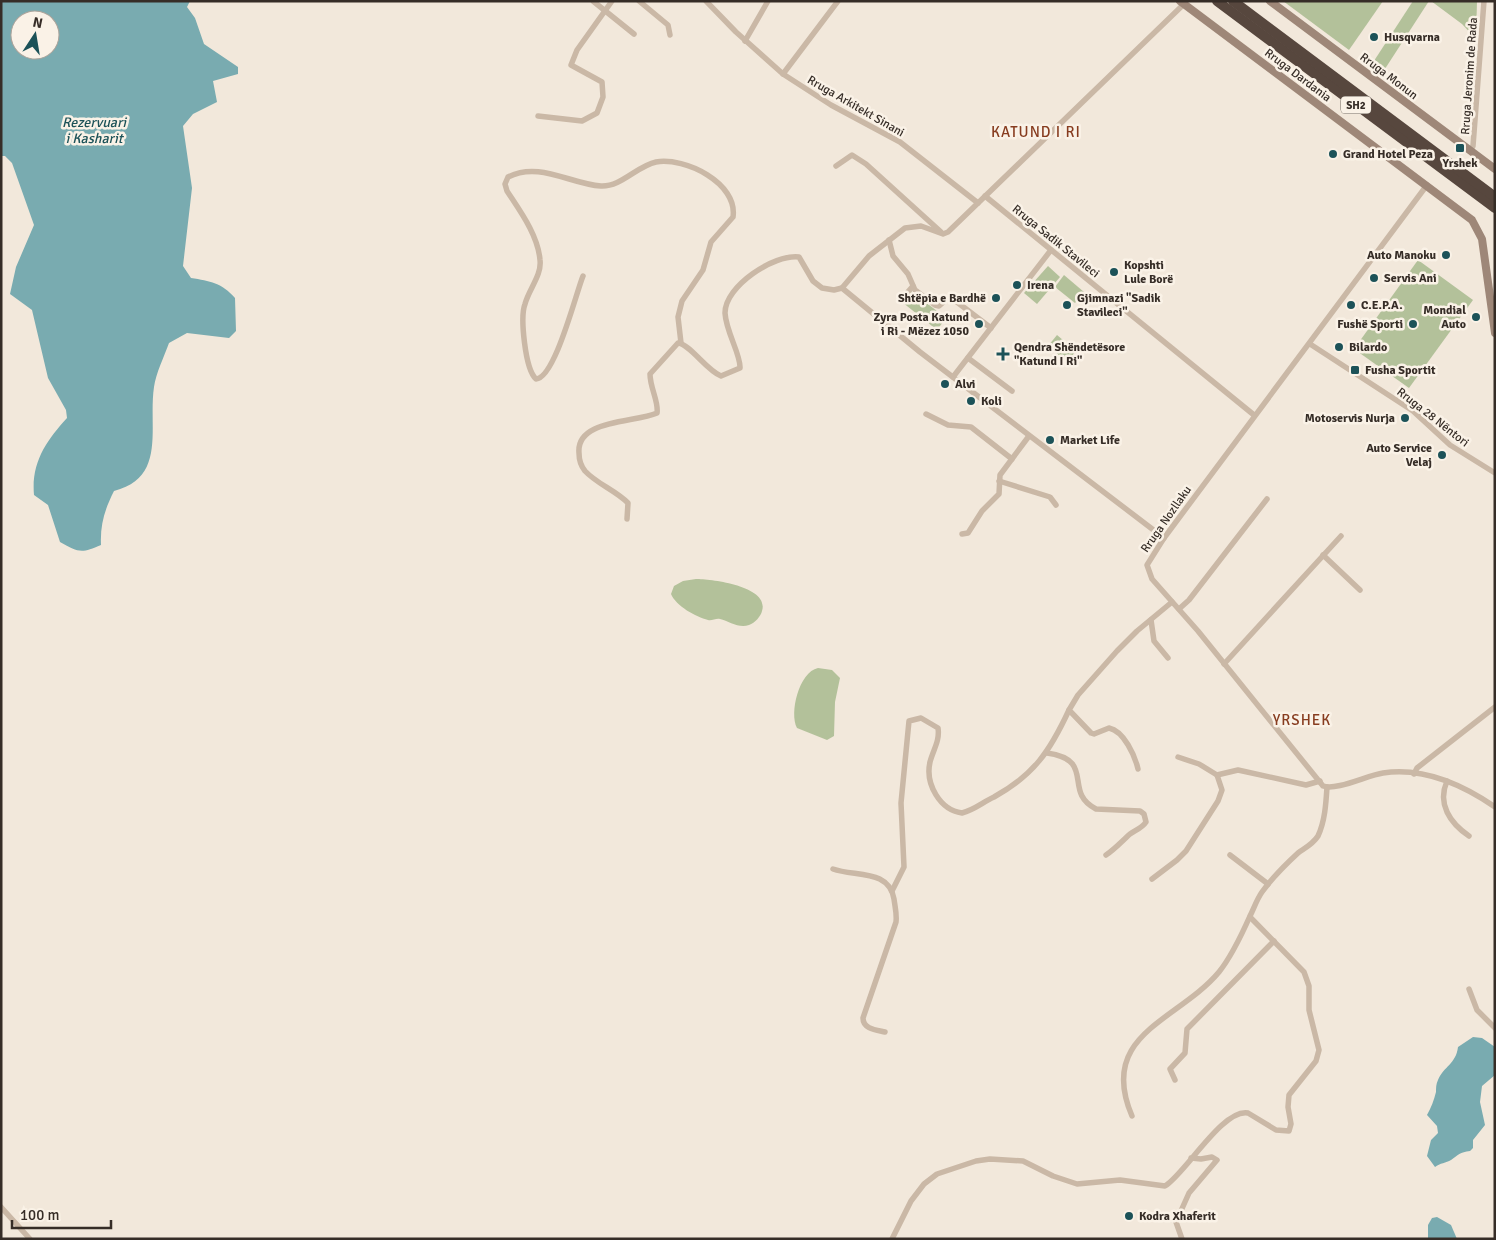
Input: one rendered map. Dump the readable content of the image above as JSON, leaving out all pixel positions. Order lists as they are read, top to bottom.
{
  "streets": {
    "highway": ["SH2"],
    "main road": ["Rruga Dardania", "Rruga Monun"],
    "street": [
      "Rruga Jeronim de Rada",
      "Rruga Arkitekt Sinani",
      "Rruga Sadik Stavileci",
      "Rruga 28 Nëntori",
      "Rruga Nozllaku"
    ]
  },
  "crossings": [
    ["Rruga Dardania", "Rruga Nozllaku"],
    ["Rruga Monun", "Rruga Jeronim de Rada"],
    ["Rruga Sadik Stavileci", "Rruga Nozllaku"],
    ["Rruga 28 Nëntori", "Rruga Nozllaku"]
  ],
  "districts": ["KATUND I RI", "YRSHEK"],
  "water": ["Rezervuari i Kasharit"],
  "places": {
    "other": [
      "Husqvarna",
      "Grand Hotel Peza",
      "Auto Manoku",
      "Kopshti Lule Borë",
      "Servis Ani",
      "Irena",
      "Shtëpia e Bardhë",
      "Gjimnazi \"Sadik Stavileci\"",
      "C.E.P.A.",
      "Mondial Auto",
      "Zyra Posta Katund i Ri - Mëzez 1050",
      "Fushë Sporti",
      "Bilardo",
      "Alvi",
      "Koli",
      "Motoservis Nurja",
      "Market Life",
      "Auto Service Velaj",
      "Kodra Xhaferit"
    ],
    "transit": ["Yrshek", "Fusha Sportit"],
    "health": ["Qendra Shëndetësore \"Katund I Ri\""]
  },
  "scale_bar": "100 m",
  "north": "top"
}
